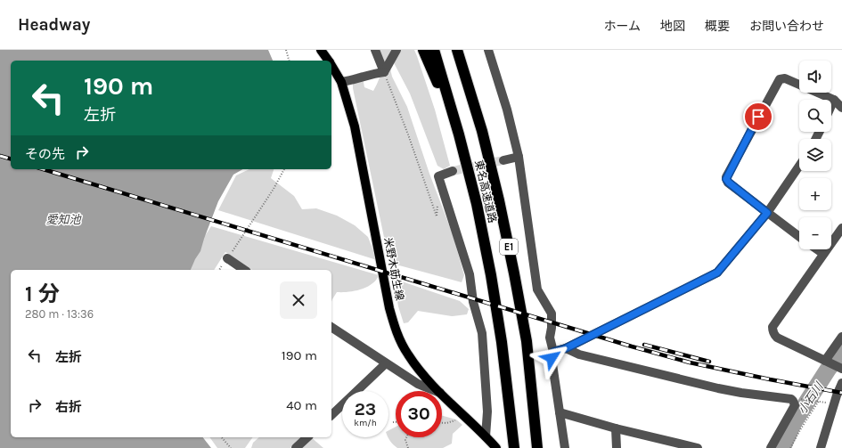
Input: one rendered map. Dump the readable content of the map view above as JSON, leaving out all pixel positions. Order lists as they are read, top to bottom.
{
  "streets": {
    "highway": ["東名高速道路", "E1"],
    "main road": ["米野木莇生線"]
  },
  "water": ["愛知池", "小石川"],
  "page": {
    "header": "Headway",
    "nav": [
      "ホーム",
      "地図",
      "概要",
      "お問い合わせ"
    ],
    "map_buttons": ["+", "−"],
    "turn": ["190 m", "左折"],
    "then": "その先",
    "heading": ["1 分", "280 m · 13:36"],
    "list": [
      {
        "name": "左折",
        "value": "190 m"
      },
      {
        "name": "右折",
        "value": "40 m"
      }
    ],
    "speed": "23 km/h",
    "limit": "30"
  }
}
